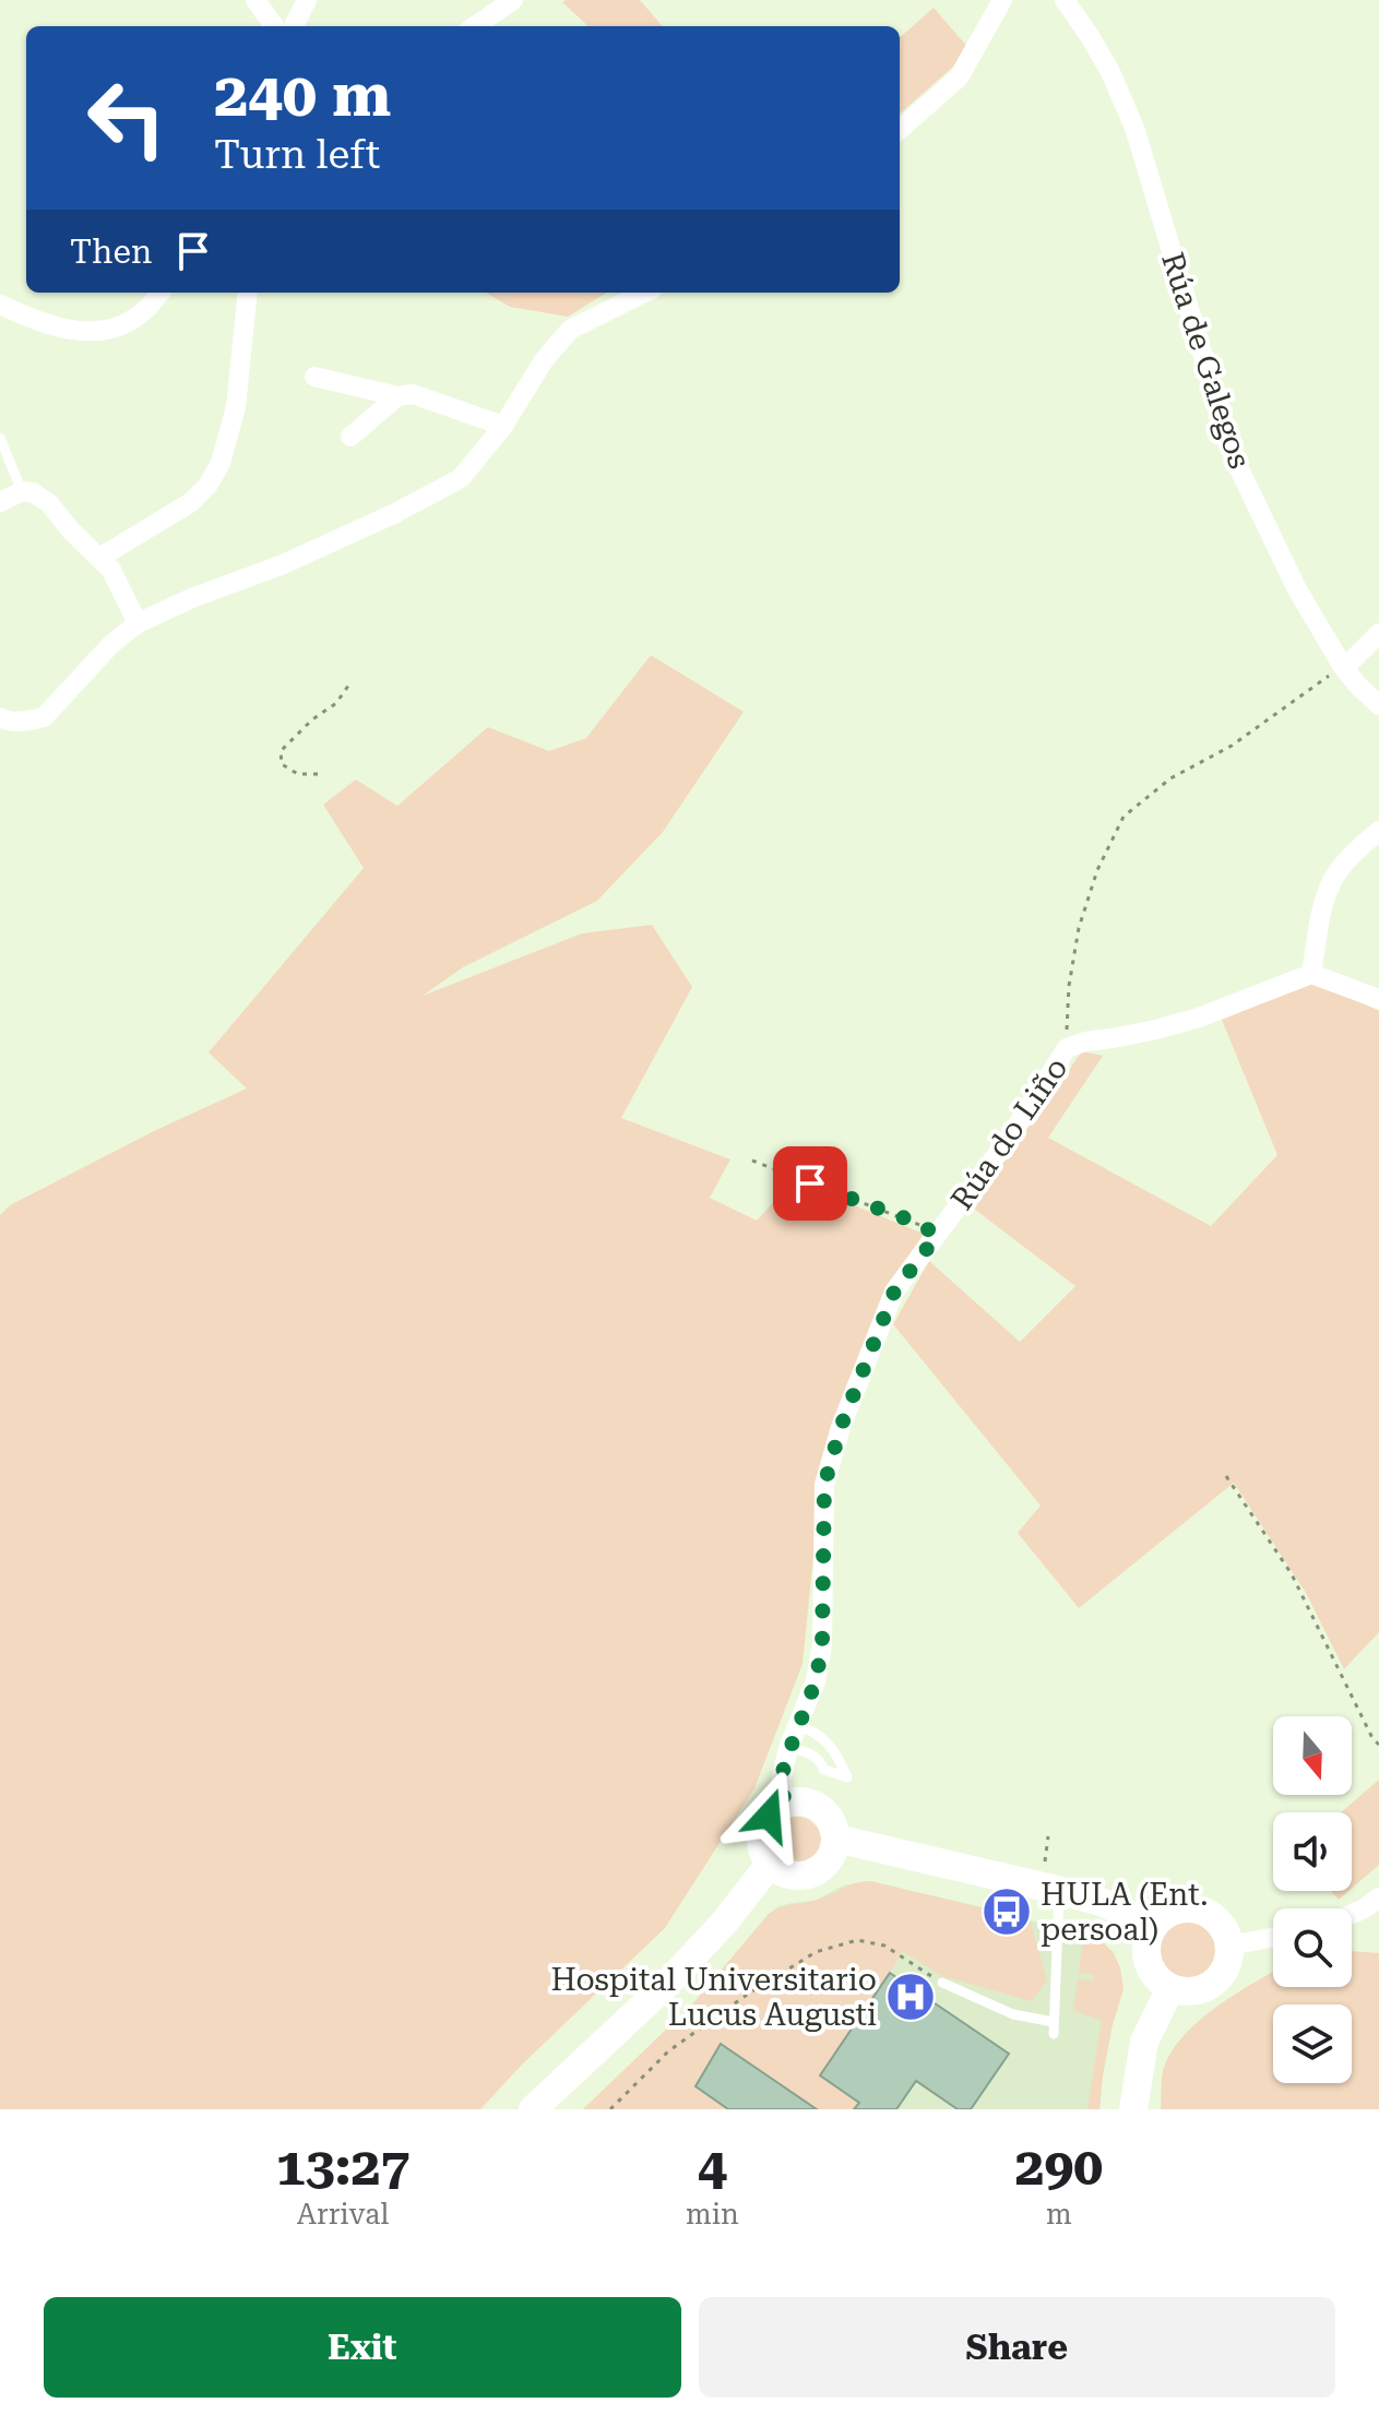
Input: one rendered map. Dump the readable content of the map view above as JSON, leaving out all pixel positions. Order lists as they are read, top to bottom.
{
  "streets": {
    "street": ["Rúa de Galegos", "Rúa do Liño"]
  },
  "places": {
    "bus stop": ["HULA (Ent. persoal)"],
    "hospital": ["Hospital Universitario Lucus Augusti"]
  },
  "north": "bottom",
  "page": {
    "turn": ["240 m", "Turn left"],
    "then": "Then",
    "eta": [
      "13:27",
      "Arrival",
      "4",
      "min",
      "290",
      "m"
    ],
    "buttons": ["Exit", "Share"]
  }
}
